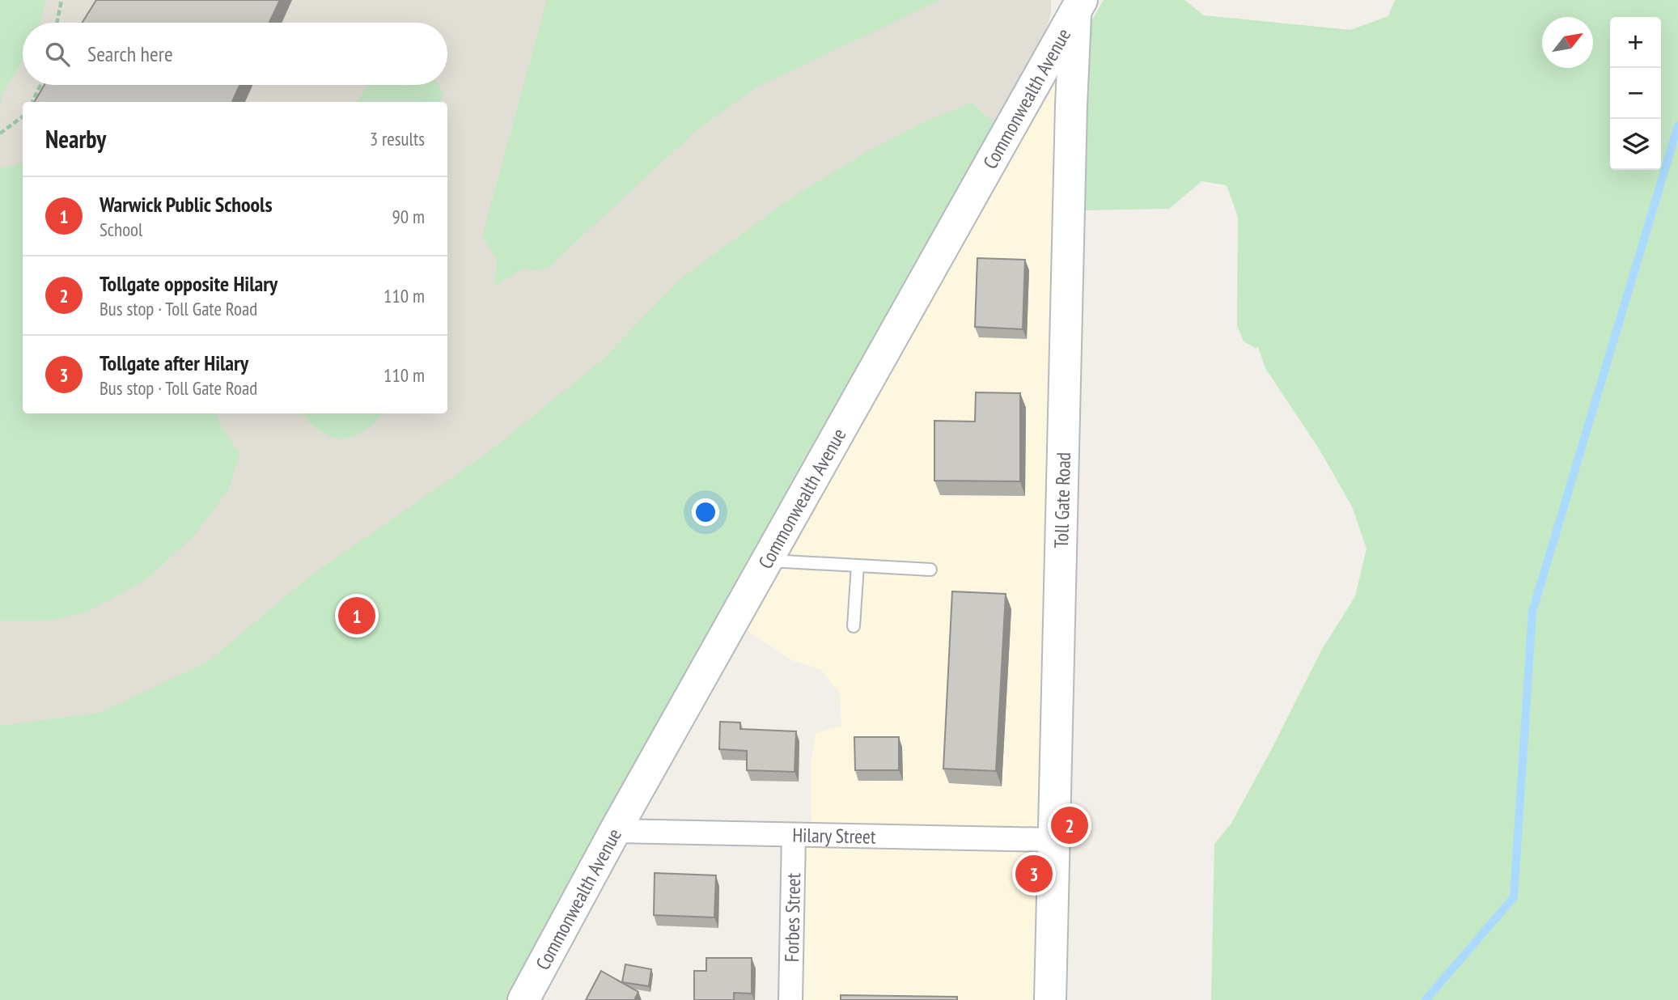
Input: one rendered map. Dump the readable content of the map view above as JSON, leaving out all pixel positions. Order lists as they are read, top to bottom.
{
  "streets": {
    "street": [
      "Commonwealth Avenue",
      "Toll Gate Road",
      "Hilary Street",
      "Forbes Street"
    ]
  },
  "crossings": [
    ["Commonwealth Avenue", "Toll Gate Road"],
    ["Commonwealth Avenue", "Hilary Street"],
    ["Toll Gate Road", "Hilary Street"],
    ["Hilary Street", "Forbes Street"]
  ],
  "north": "top right",
  "page": {
    "map_buttons": ["+", "−"],
    "search": "Search here",
    "heading": ["Nearby", "3 results"],
    "list": [
      {
        "mark": "1",
        "name": "Warwick Public Schools",
        "note": "School",
        "value": "90 m"
      },
      {
        "mark": "2",
        "name": "Tollgate opposite Hilary",
        "note": "Bus stop · Toll Gate Road",
        "value": "110 m"
      },
      {
        "mark": "3",
        "name": "Tollgate after Hilary",
        "note": "Bus stop · Toll Gate Road",
        "value": "110 m"
      }
    ],
    "pins": ["1", "2", "3"]
  }
}
